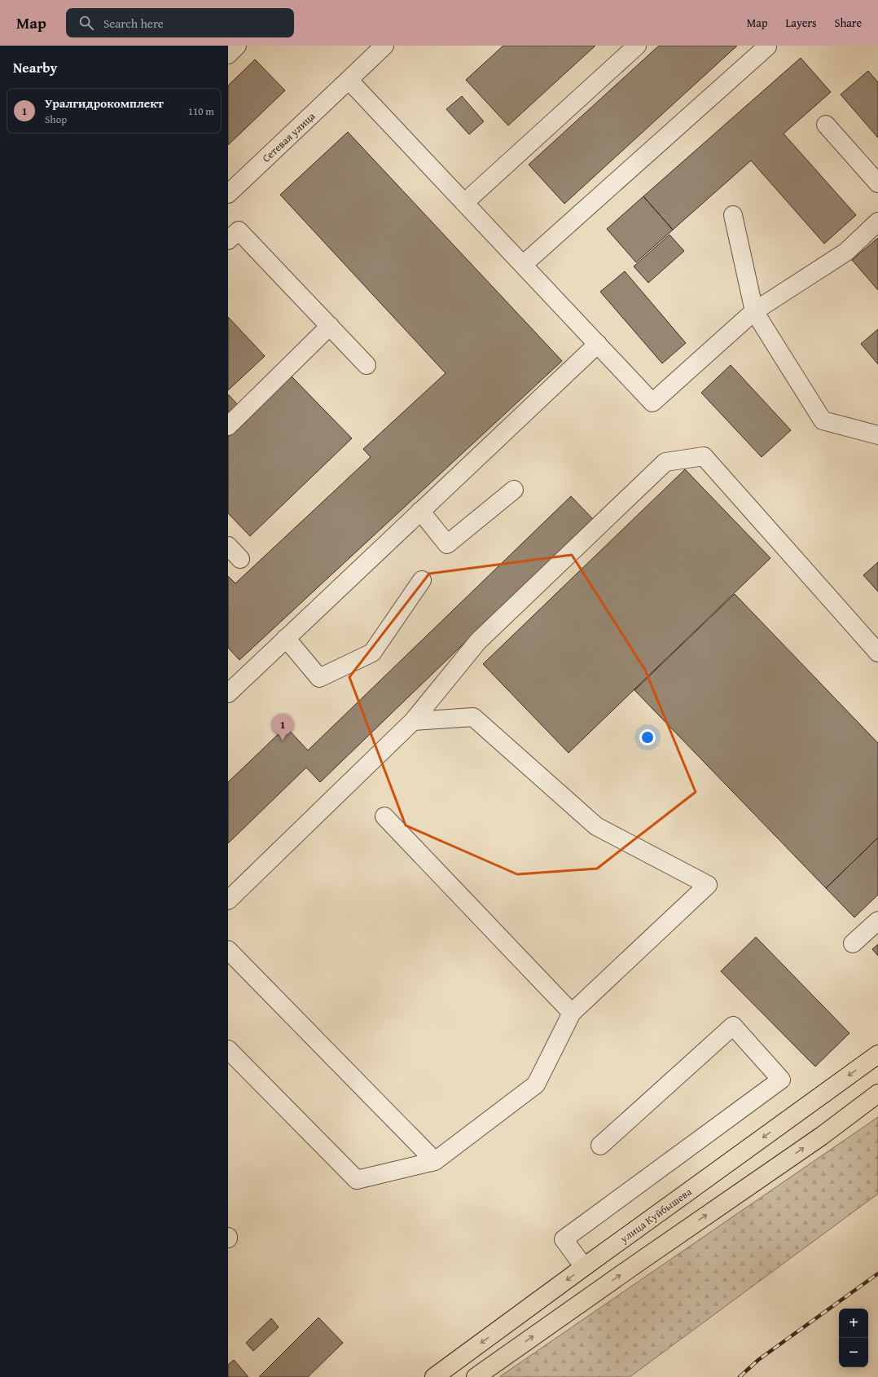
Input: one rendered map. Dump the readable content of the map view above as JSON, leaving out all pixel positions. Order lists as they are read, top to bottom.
{
  "streets": {
    "main road": ["улица Куйбышева"],
    "street": ["Сетевая улица"]
  },
  "page": {
    "header": "Map",
    "search": "Search here",
    "nav": ["Map", "Layers", "Share"],
    "heading": "Nearby",
    "list": [
      {
        "mark": "1",
        "name": "Уралгидрокомплект",
        "note": "Shop",
        "value": "110 m"
      }
    ],
    "pins": "1",
    "map_buttons": ["+", "−"]
  }
}
